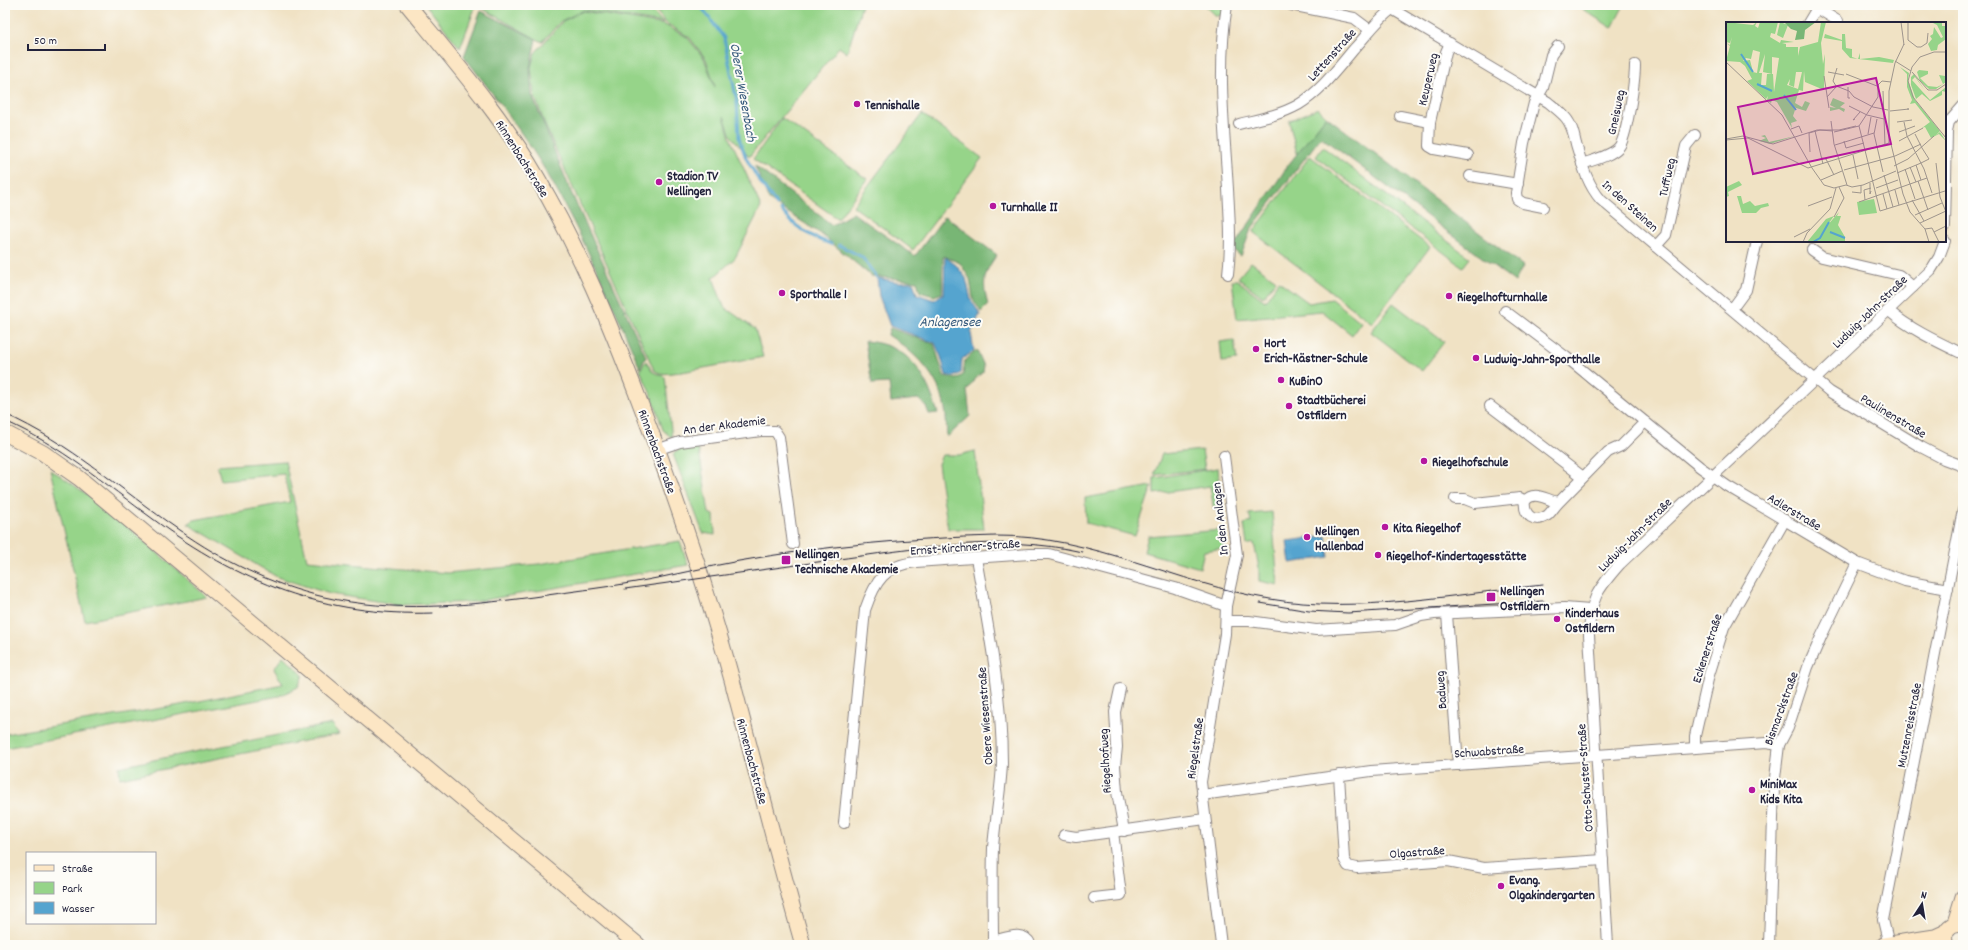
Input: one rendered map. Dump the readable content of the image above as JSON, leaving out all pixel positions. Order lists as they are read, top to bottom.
{
  "streets": {
    "main road": ["Rinnenbachstraße"],
    "street": [
      "Lettenstraße",
      "Keuperweg",
      "Gneisweg",
      "Tuffweg",
      "In den Steinen",
      "Ludwig-Jahn-Straße",
      "Paulinenstraße",
      "An der Akademie",
      "Adlerstraße",
      "In den Anlagen",
      "Ernst-Kirchner-Straße",
      "Eckenerstraße",
      "Badweg",
      "Bismarckstraße",
      "Obere Wiesenstraße",
      "Mutzenreisstraße",
      "Riegelstraße",
      "Schwabstraße",
      "Riegelhofweg",
      "Otto-Schuster-Straße",
      "Olgastraße"
    ]
  },
  "crossings": [
    ["Lettenstraße", "In den Steinen"],
    ["Keuperweg", "In den Steinen"],
    ["Gneisweg", "In den Steinen"],
    ["Rinnenbachstraße", "An der Akademie"],
    ["Tuffweg", "In den Steinen"],
    ["In den Steinen", "Ludwig-Jahn-Straße"],
    ["In den Steinen", "Paulinenstraße"],
    ["Ludwig-Jahn-Straße", "Paulinenstraße"],
    ["Ludwig-Jahn-Straße", "Adlerstraße"],
    ["Ludwig-Jahn-Straße", "Otto-Schuster-Straße"],
    ["Adlerstraße", "Eckenerstraße"],
    ["Adlerstraße", "Bismarckstraße"],
    ["Adlerstraße", "Mutzenreisstraße"],
    ["In den Anlagen", "Riegelstraße"],
    ["Ernst-Kirchner-Straße", "Obere Wiesenstraße"],
    ["Ernst-Kirchner-Straße", "Riegelstraße"],
    ["Eckenerstraße", "Schwabstraße"],
    ["Badweg", "Schwabstraße"],
    ["Bismarckstraße", "Schwabstraße"],
    ["Riegelstraße", "Schwabstraße"],
    ["Schwabstraße", "Otto-Schuster-Straße"],
    ["Schwabstraße", "Olgastraße"],
    ["Otto-Schuster-Straße", "Olgastraße"]
  ],
  "water": ["Oberer Wiesenbach", "Anlagensee"],
  "places": {
    "other": [
      "Tennishalle",
      "Stadion TV Nellingen",
      "Turnhalle II",
      "Sporthalle 1",
      "Riegelhofturnhalle",
      "Hort Erich-Kästner-Schule",
      "Ludwig-Jahn-Sporthalle",
      "KuBinO",
      "Stadtbücherei Ostfildern",
      "Riegelhofschule",
      "Kita Riegelhof",
      "Nellingen Hallenbad",
      "Riegelhof-Kindertagesstätte",
      "Kinderhaus Ostfildern",
      "MiniMax Kids Kita",
      "Evang. Olgakindergarten"
    ],
    "transit": ["Nellingen Technische Akademie", "Nellingen Ostfildern"]
  },
  "legend": ["Straße", "Park", "Wasser"],
  "scale_bar": "50 m",
  "north": "top"
}
